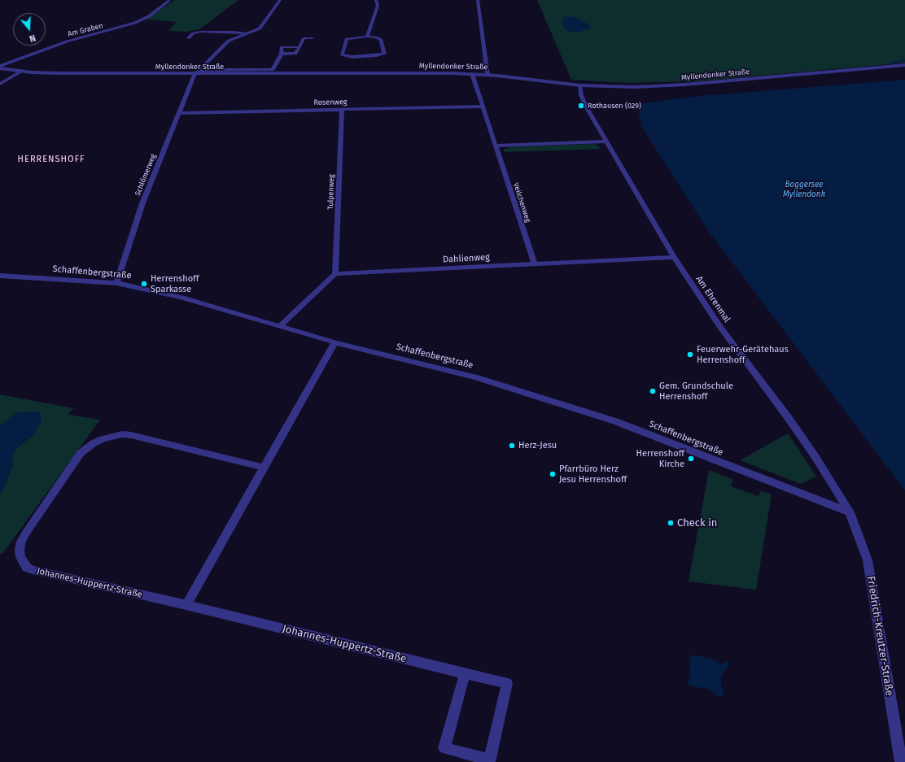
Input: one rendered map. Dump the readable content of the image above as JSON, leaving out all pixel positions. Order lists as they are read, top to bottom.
{
  "streets": {
    "street": [
      "Am Graben",
      "Myllendonker Straße",
      "Rosenweg",
      "Schlömerweg",
      "Tulpenweg",
      "Veilchenweg",
      "Dahlienweg",
      "Schaffenbergstraße",
      "Am Ehrenmal",
      "Johannes-Huppertz-Straße",
      "Friedrich-Kreutzer-Straße"
    ]
  },
  "crossings": [
    ["Myllendonker Straße", "Schlömerweg"],
    ["Myllendonker Straße", "Veilchenweg"],
    ["Myllendonker Straße", "Am Ehrenmal"],
    ["Rosenweg", "Schlömerweg"],
    ["Rosenweg", "Tulpenweg"],
    ["Rosenweg", "Veilchenweg"],
    ["Schlömerweg", "Schaffenbergstraße"],
    ["Tulpenweg", "Dahlienweg"],
    ["Veilchenweg", "Dahlienweg"],
    ["Dahlienweg", "Am Ehrenmal"],
    ["Schaffenbergstraße", "Am Ehrenmal"],
    ["Schaffenbergstraße", "Friedrich-Kreutzer-Straße"],
    ["Am Ehrenmal", "Friedrich-Kreutzer-Straße"]
  ],
  "districts": ["HERRENSHOFF"],
  "water": ["Baggersee Myllendonk"],
  "places": [
    "Rothausen (029)",
    "Herrenshoff Sparkasse",
    "Feuerwehr-Gerätehaus Herrenshoff",
    "Gem. Grundschule Herrenshoff",
    "Herz-Jesu",
    "Herrenshoff Kirche",
    "Pfarrbüro Herz Jesu Herrenshoff",
    "Check in"
  ],
  "north": "bottom"
}
